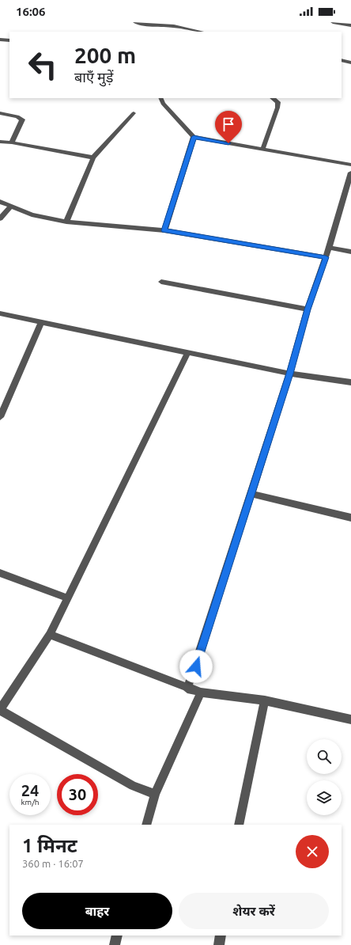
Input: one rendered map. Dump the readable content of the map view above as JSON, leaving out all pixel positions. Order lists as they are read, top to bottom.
{
  "page": {
    "status": "16:06",
    "turn": ["200 m", "बाएँ मुड़ें"],
    "speed": "24 km/h",
    "limit": "30",
    "heading": ["1 मिनट", "360 m · 16:07"],
    "buttons": ["बाहर", "शेयर करें"]
  }
}
